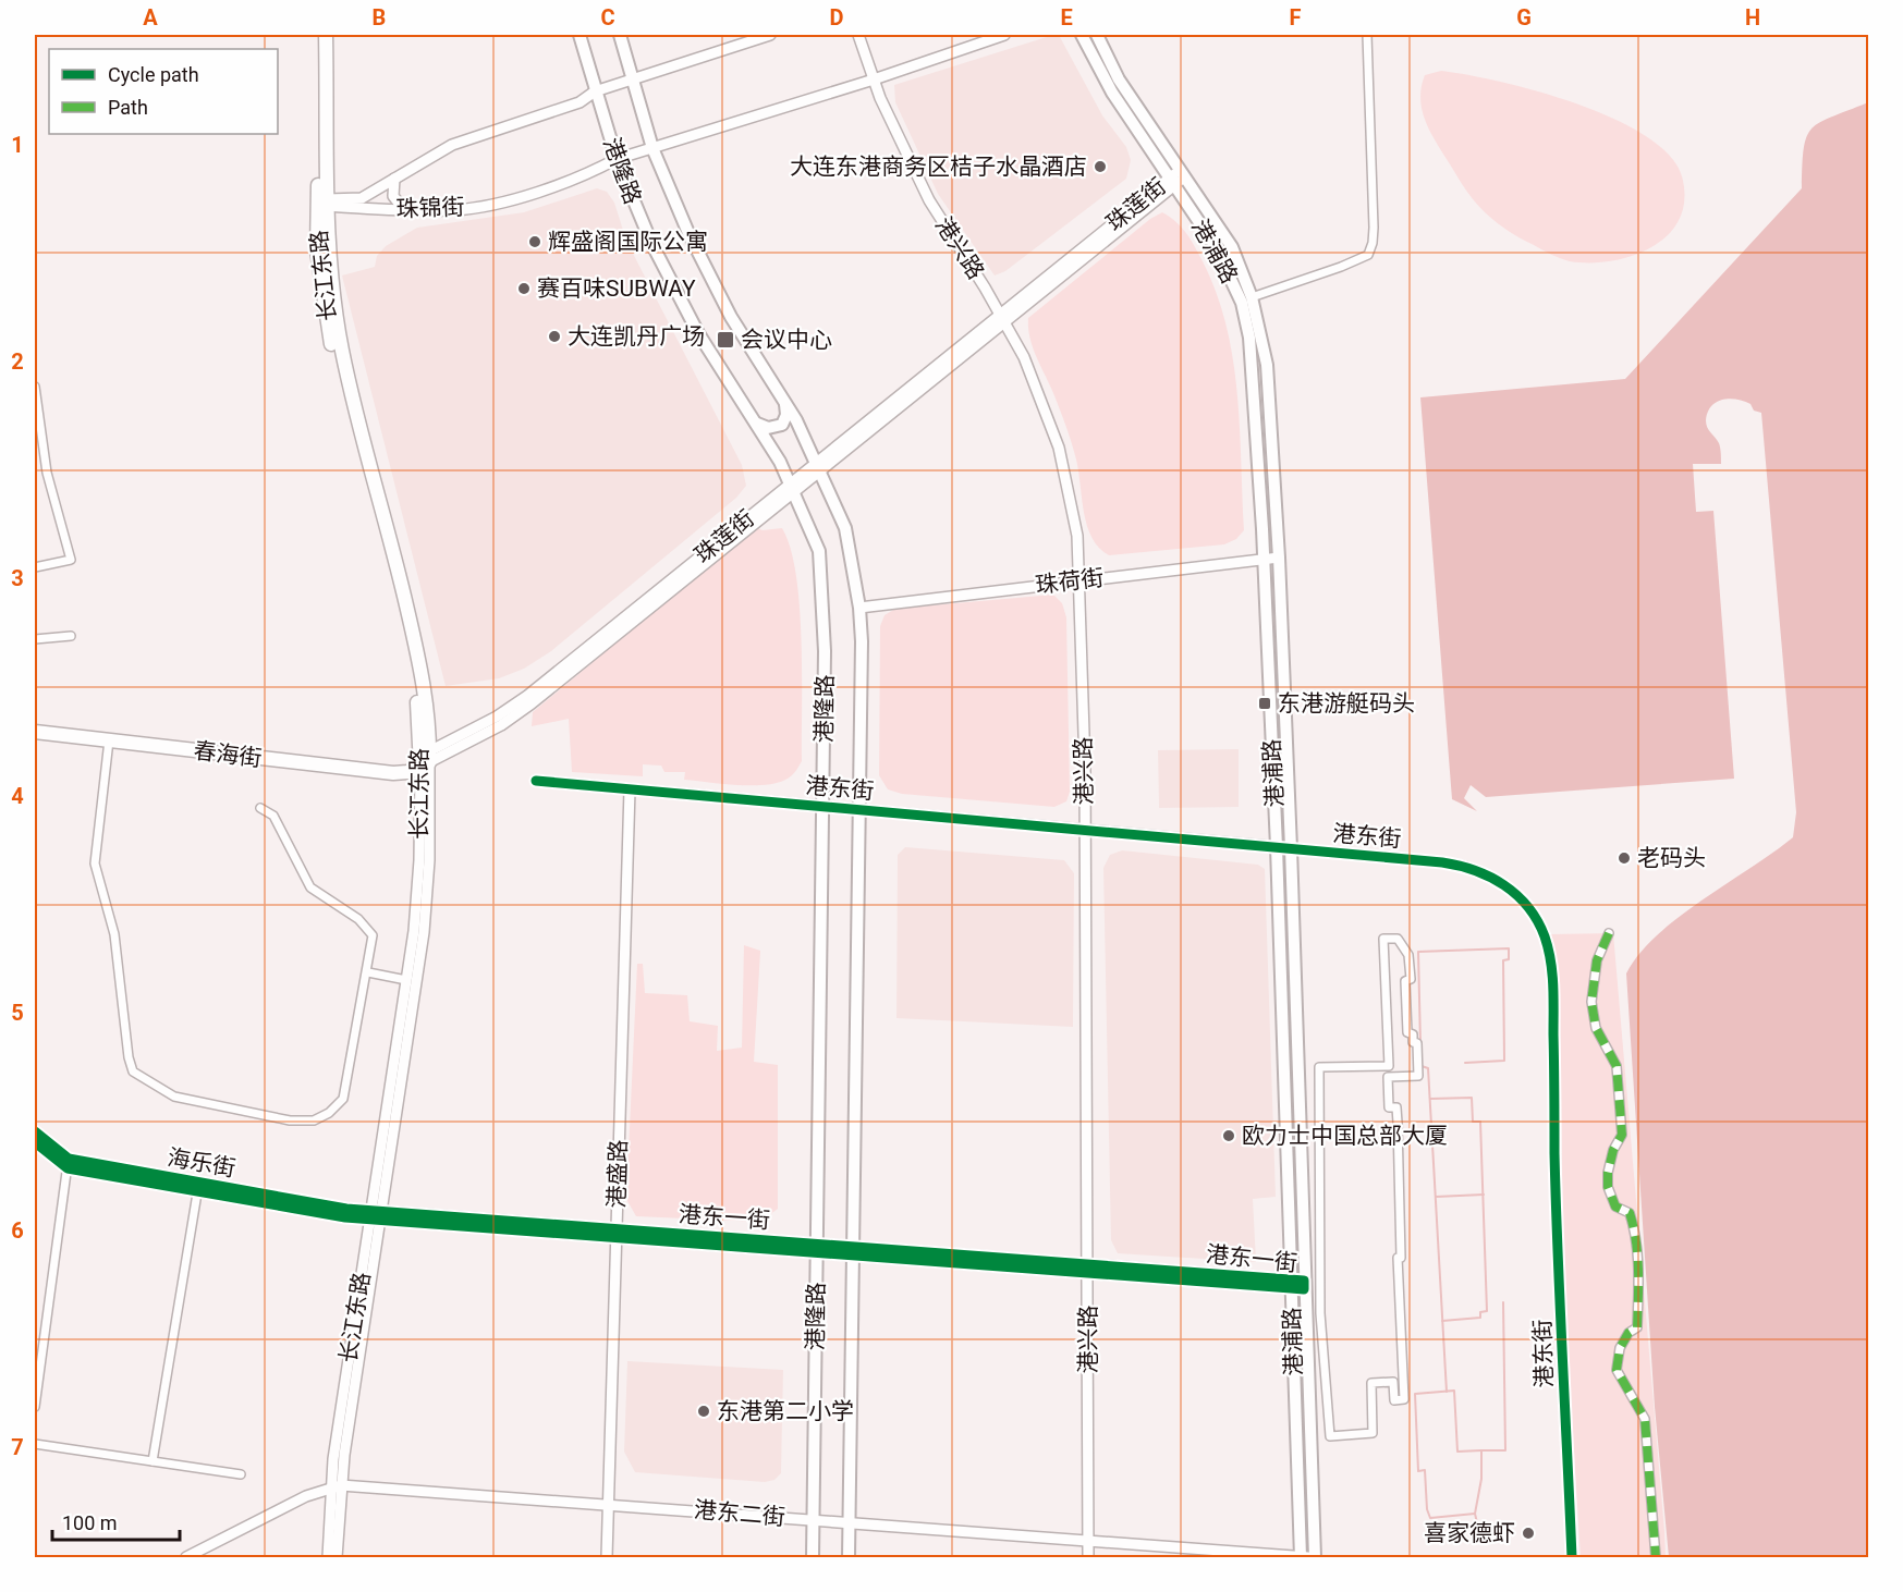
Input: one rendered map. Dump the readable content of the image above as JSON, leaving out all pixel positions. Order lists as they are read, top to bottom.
{
  "streets": {
    "highway": ["长江东路", "春海街"],
    "main road": [
      "港隆路",
      "珠莲街",
      "珠锦街",
      "港兴路",
      "港浦路",
      "珠荷街",
      "港东街",
      "港盛路",
      "港东一街",
      "港东二街"
    ],
    "street": ["海乐街"]
  },
  "crossings": [
    ["港隆路", "珠莲街"],
    ["港隆路", "珠锦街"],
    ["港隆路", "珠荷街"],
    ["港隆路", "港东街"],
    ["港隆路", "港东一街"],
    ["港隆路", "港东二街"],
    ["珠莲街", "港兴路"],
    ["珠莲街", "港浦路"],
    ["珠莲街", "长江东路"],
    ["珠莲街", "春海街"],
    ["珠锦街", "港兴路"],
    ["珠锦街", "长江东路"],
    ["港兴路", "珠荷街"],
    ["港兴路", "港东街"],
    ["港兴路", "港东一街"],
    ["港兴路", "港东二街"],
    ["港浦路", "珠荷街"],
    ["港浦路", "港东街"],
    ["港浦路", "港东一街"],
    ["港浦路", "港东二街"],
    ["长江东路", "春海街"],
    ["长江东路", "海乐街"],
    ["长江东路", "港东一街"],
    ["长江东路", "港东二街"],
    ["港东街", "港盛路"],
    ["海乐街", "港东一街"],
    ["港盛路", "港东一街"],
    ["港盛路", "港东二街"]
  ],
  "places": {
    "other": [
      "大连东港商务区桔子水晶酒店",
      "辉盛阁国际公寓",
      "赛百味SUBWAY",
      "大连凯丹广场",
      "老码头",
      "欧力士中国总部大厦",
      "东港第二小学",
      "喜家德虾"
    ],
    "transit": ["会议中心", "东港游艇码头"]
  },
  "legend": ["Cycle path", "Path"],
  "scale_bar": "100 m",
  "grid": {
    "columns": [
      "A",
      "B",
      "C",
      "D",
      "E",
      "F",
      "G",
      "H"
    ],
    "rows": [
      "1",
      "2",
      "3",
      "4",
      "5",
      "6",
      "7"
    ]
  }
}
